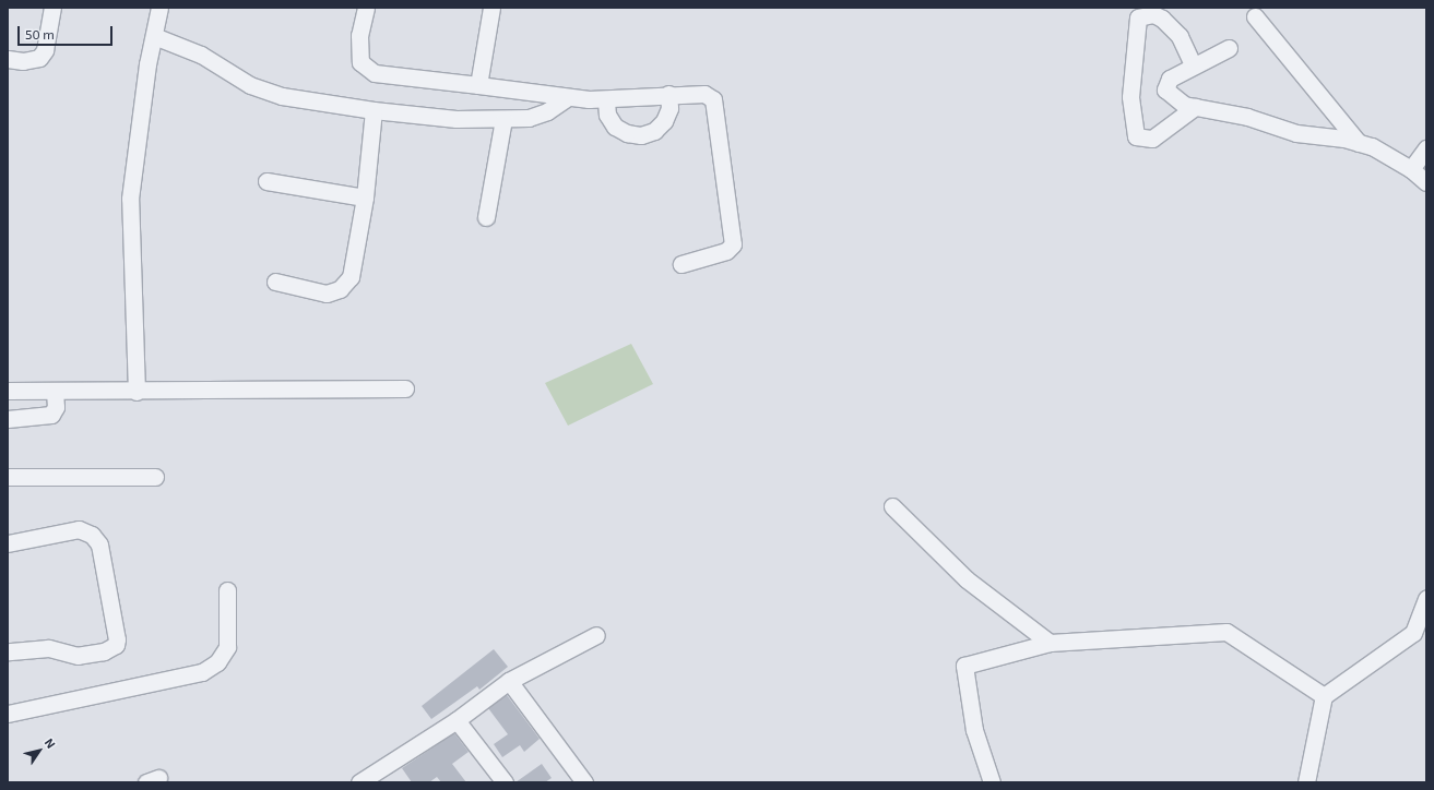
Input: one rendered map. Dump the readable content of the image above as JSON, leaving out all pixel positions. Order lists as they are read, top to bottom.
{
  "scale_bar": "50 m",
  "north": "top right"
}
